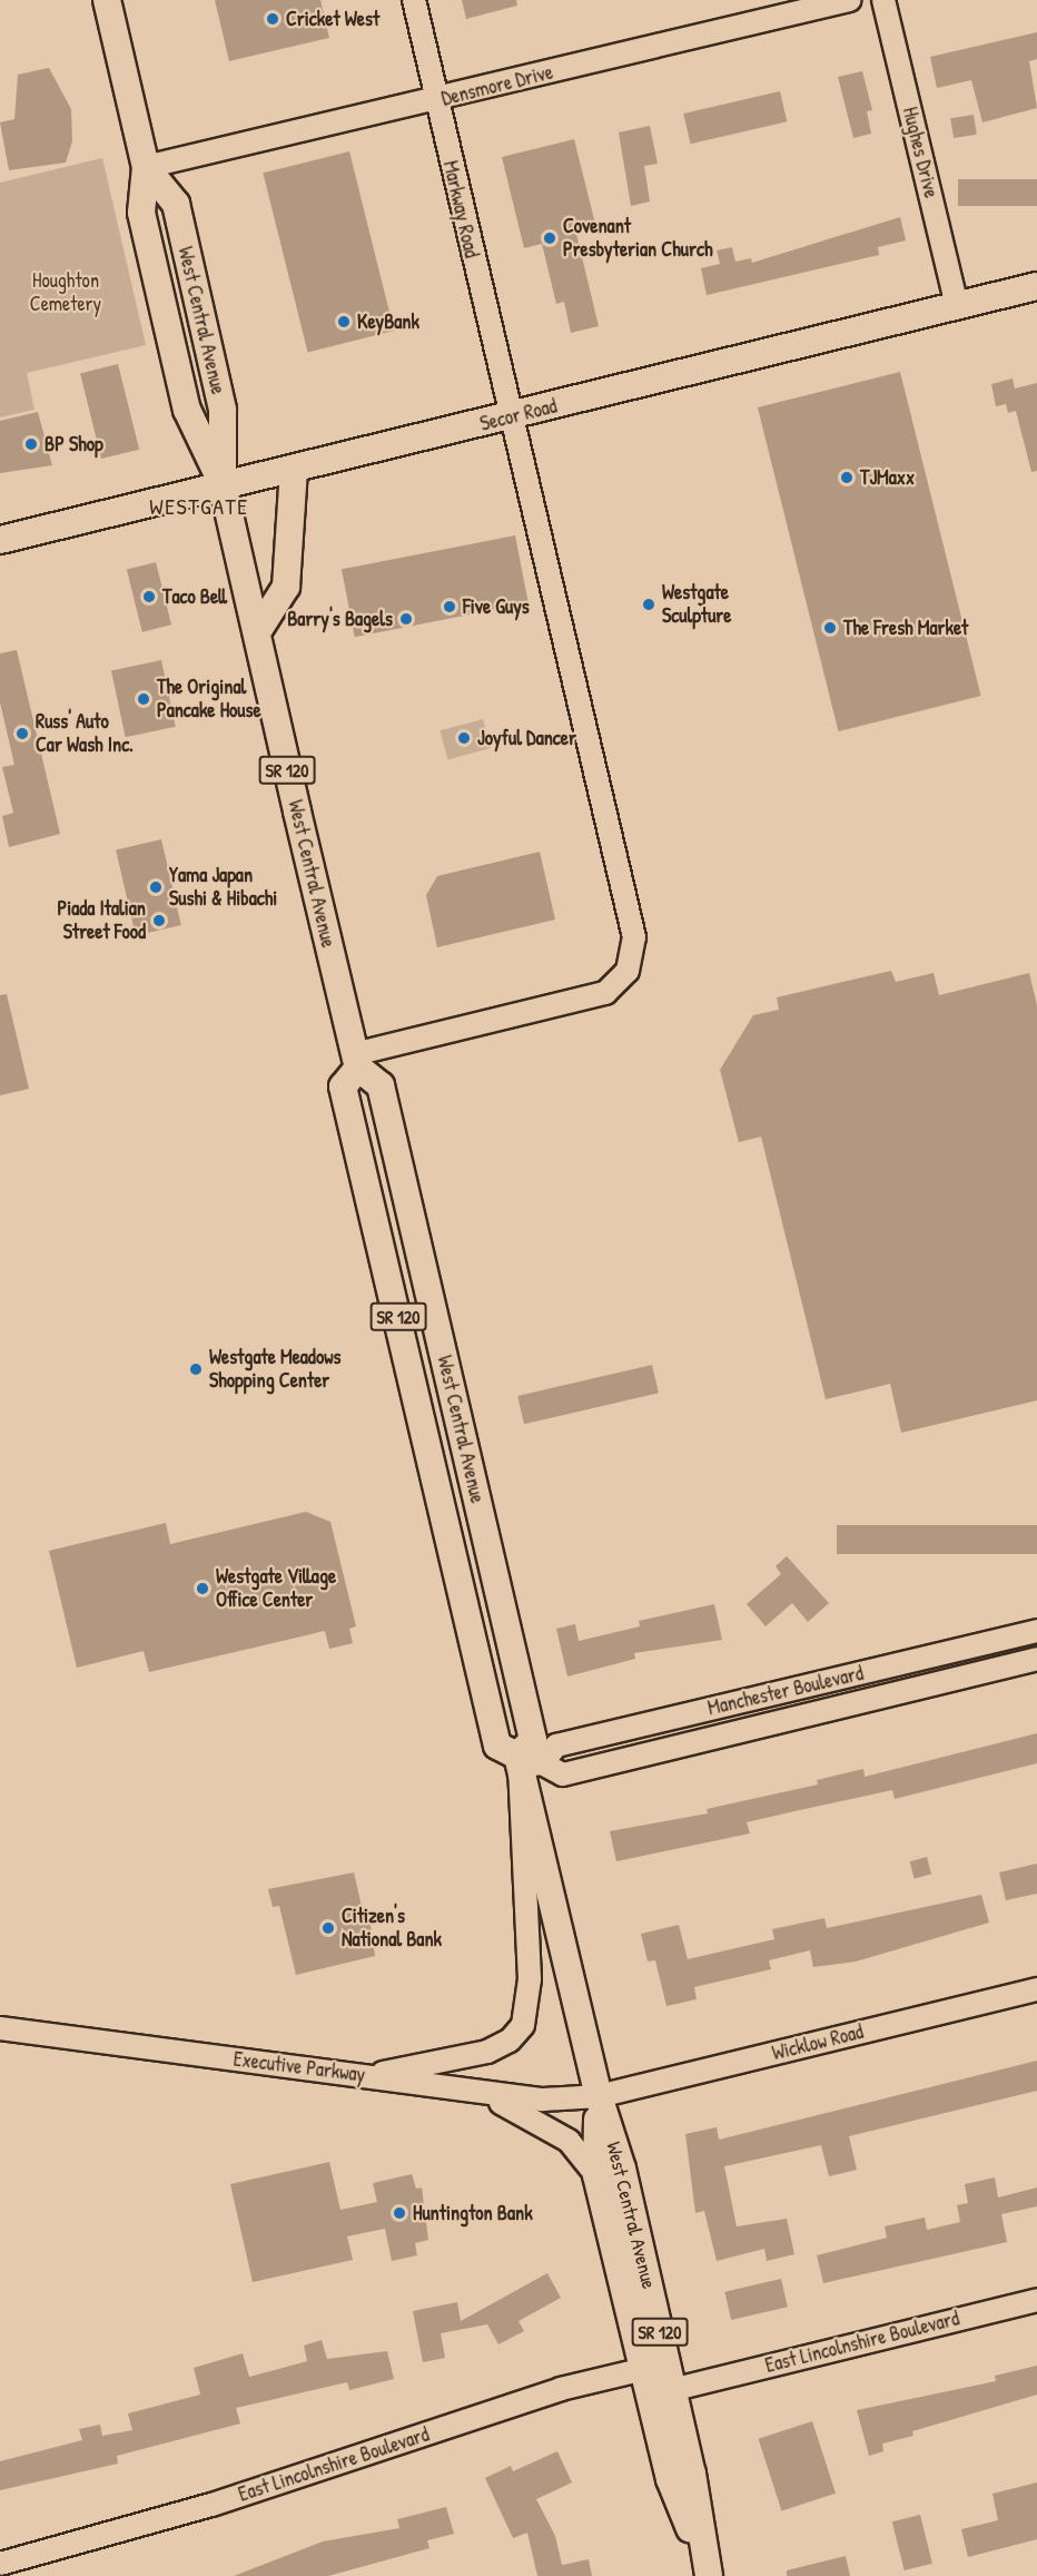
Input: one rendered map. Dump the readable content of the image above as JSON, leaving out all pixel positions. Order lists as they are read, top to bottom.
{
  "streets": {
    "main road": ["West Central Avenue", "Secor Road", "SR 120"],
    "street": [
      "Densmore Drive",
      "Hughes Drive",
      "Markway Road",
      "Manchester Boulevard",
      "Wicklow Road",
      "Executive Parkway",
      "East Lincolnshire Boulevard"
    ]
  },
  "crossings": [
    ["Densmore Drive", "Markway Road"],
    ["Densmore Drive", "West Central Avenue"],
    ["Hughes Drive", "Secor Road"],
    ["Markway Road", "West Central Avenue"],
    ["Markway Road", "Secor Road"],
    ["West Central Avenue", "Secor Road"],
    ["West Central Avenue", "Manchester Boulevard"],
    ["West Central Avenue", "Wicklow Road"],
    ["West Central Avenue", "Executive Parkway"],
    ["West Central Avenue", "East Lincolnshire Boulevard"],
    ["Wicklow Road", "Executive Parkway"]
  ],
  "districts": ["WESTGATE"],
  "parks": ["Houghton Cemetery"],
  "places": [
    "Cricket West",
    "Covenant Presbyterian Church",
    "KeyBank",
    "BP Shop",
    "TJMaxx",
    "Taco Bell",
    "Westgate Sculpture",
    "Five Guys",
    "Barry's Bagels",
    "The Fresh Market",
    "The Original Pancake House",
    "Russ' Auto Car Wash Inc.",
    "Joyful Dancer",
    "Yama Japan Sushi & Hibachi",
    "Piada Italian Street Food",
    "Westgate Meadows Shopping Center",
    "Westgate Village Office Center",
    "Citizen's National Bank",
    "Huntington Bank"
  ]
}
